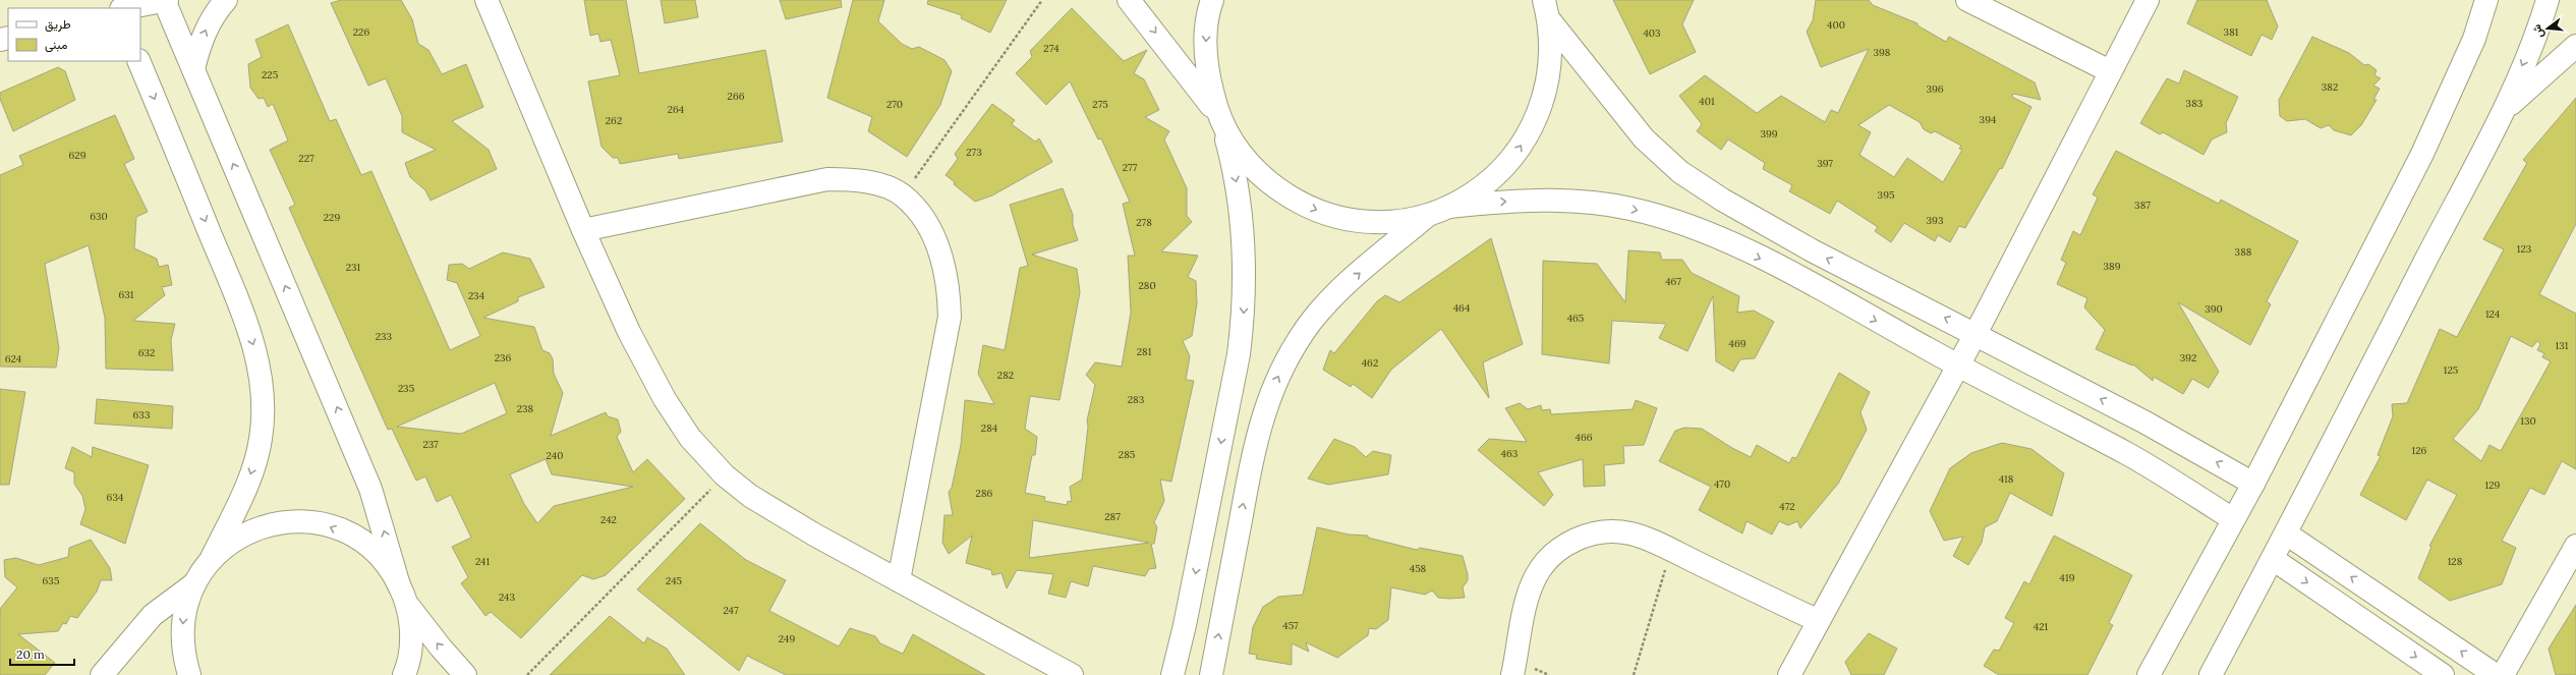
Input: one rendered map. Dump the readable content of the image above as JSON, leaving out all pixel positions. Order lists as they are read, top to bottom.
{
  "house_numbers": [
    "400",
    "226",
    "381",
    "403",
    "274",
    "398",
    "225",
    "382",
    "396",
    "266",
    "401",
    "383",
    "270",
    "275",
    "264",
    "394",
    "262",
    "399",
    "273",
    "629",
    "227",
    "397",
    "277",
    "395",
    "387",
    "630",
    "229",
    "393",
    "278",
    "123",
    "388",
    "389",
    "231",
    "467",
    "280",
    "631",
    "234",
    "464",
    "390",
    "124",
    "465",
    "233",
    "469",
    "131",
    "281",
    "632",
    "236",
    "392",
    "624",
    "462",
    "125",
    "282",
    "235",
    "283",
    "238",
    "633",
    "130",
    "284",
    "466",
    "237",
    "126",
    "463",
    "285",
    "240",
    "418",
    "470",
    "129",
    "286",
    "634",
    "472",
    "287",
    "242",
    "241",
    "128",
    "458",
    "419",
    "635",
    "245",
    "243",
    "247",
    "457",
    "421",
    "249"
  ],
  "legend": ["طريق", "مبنى"],
  "scale_bar": "20 m",
  "north": "left"
}
